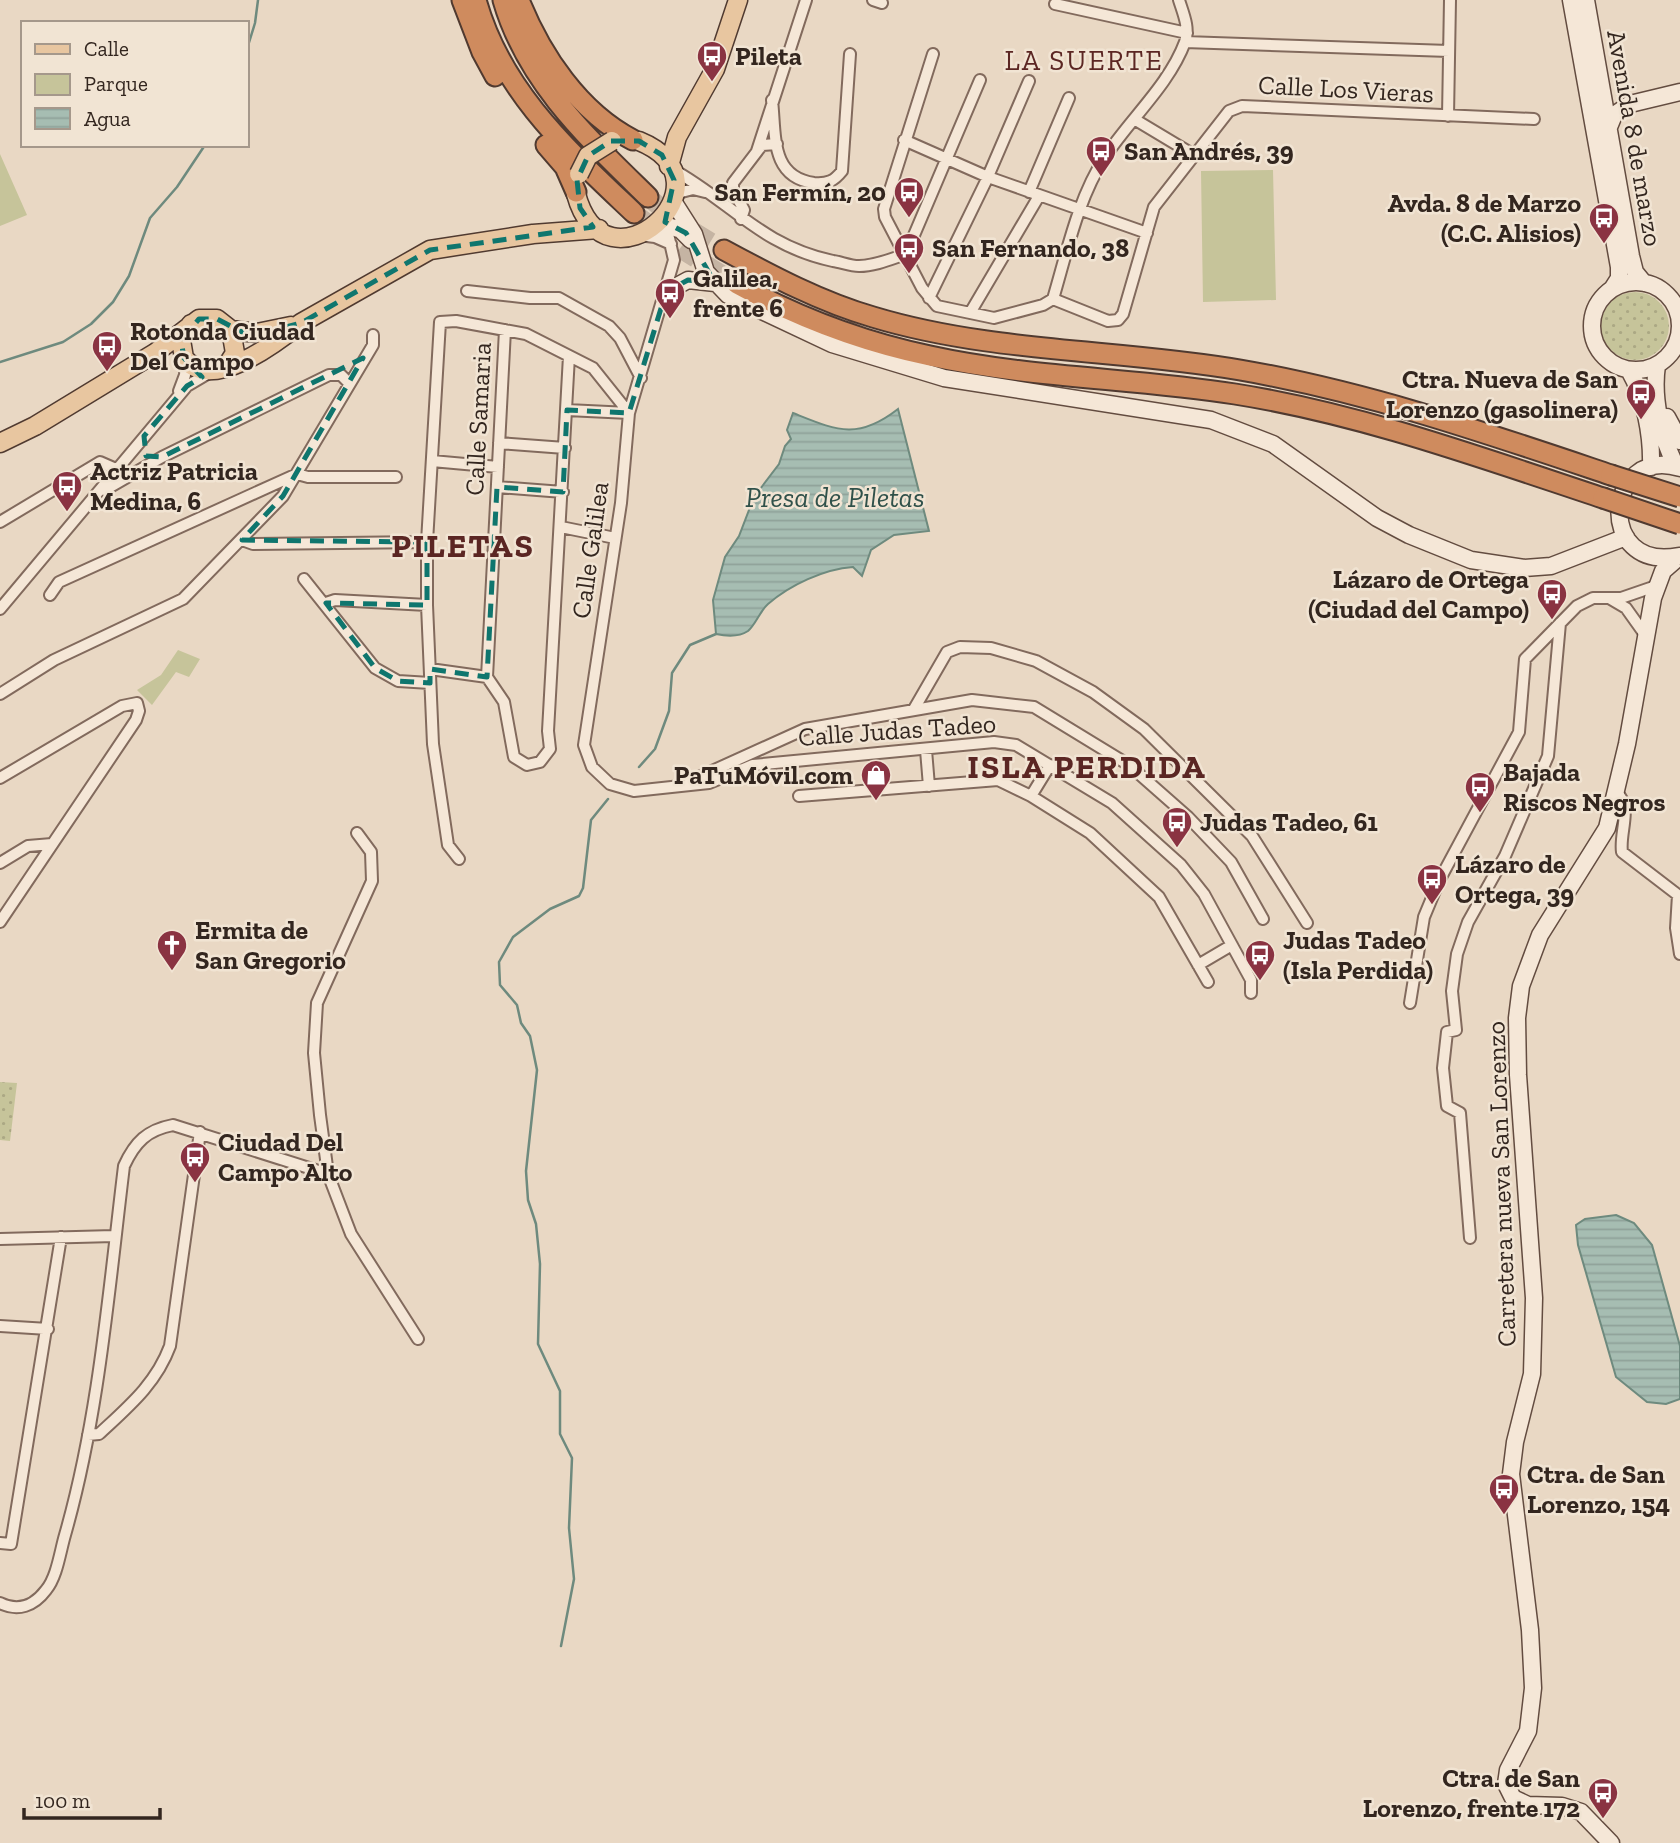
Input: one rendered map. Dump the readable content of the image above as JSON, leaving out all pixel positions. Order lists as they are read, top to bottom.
{
  "streets": {
    "street": [
      "Calle Los Vieras",
      "Avenida 8 de marzo",
      "Calle Samaria",
      "Calle Galilea",
      "Calle Judas Tadeo",
      "Carretera nueva San Lorenzo"
    ]
  },
  "crossings": [
    ["Calle Galilea", "Calle Judas Tadeo"]
  ],
  "districts": ["LA SUERTE", "PILETAS", "ISLA PERDIDA"],
  "water": ["Presa de Piletas"],
  "places": {
    "bus stop": [
      "Pileta",
      "San Andrés, 39",
      "San Fermín, 20",
      "Avda. 8 de Marzo (C.C. Alisios)",
      "San Fernando, 38",
      "Galilea, frente 6",
      "Rotonda Ciudad Del Campo",
      "Ctra. Nueva de San Lorenzo (gasolinera)",
      "Actriz Patricia Medina, 6",
      "Lázaro de Ortega (Ciudad del Campo)",
      "Bajada Riscos Negros",
      "Judas Tadeo, 61",
      "Lázaro de Ortega, 39",
      "Judas Tadeo (Isla Perdida)",
      "Ciudad Del Campo Alto",
      "Ctra. de San Lorenzo, 154",
      "Ctra. de San Lorenzo, frente 172"
    ],
    "shop": ["PaTuMóvil.com"],
    "church": ["Ermita de San Gregorio"]
  },
  "legend": ["Calle", "Parque", "Agua"],
  "scale_bar": "100 m"
}
